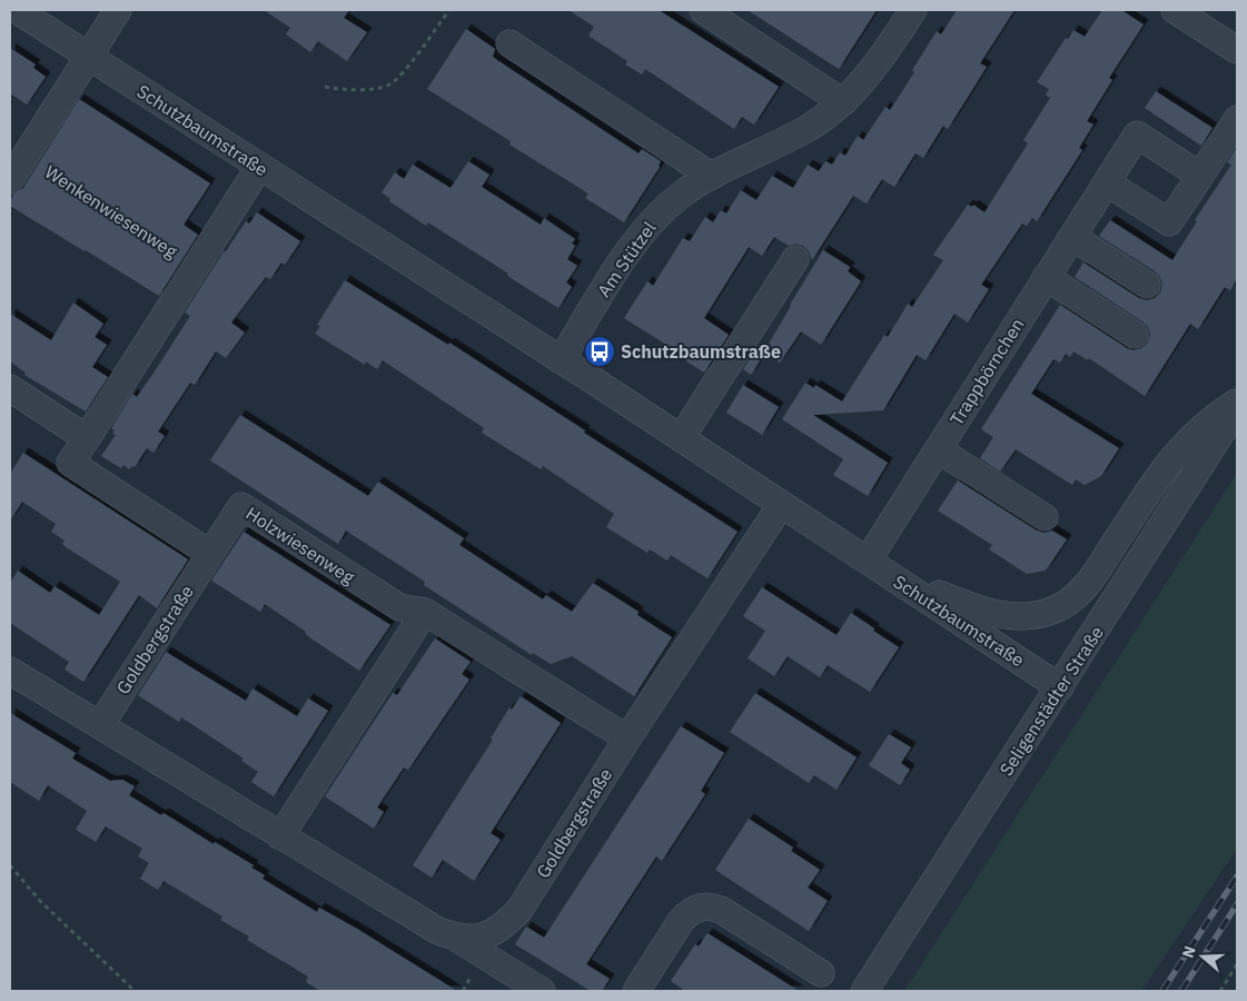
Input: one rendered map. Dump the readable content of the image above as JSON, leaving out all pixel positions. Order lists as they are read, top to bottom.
{
  "streets": {
    "street": [
      "Schutzbaumstraße",
      "Wenkenwiesenweg",
      "Am Stützel",
      "Trappbörnchen",
      "Holzwiesenweg",
      "Goldbergstraße",
      "Seligenstädter Straße"
    ]
  },
  "crossings": [
    ["Schutzbaumstraße", "Wenkenwiesenweg"],
    ["Schutzbaumstraße", "Am Stützel"],
    ["Schutzbaumstraße", "Trappbörnchen"],
    ["Schutzbaumstraße", "Goldbergstraße"],
    ["Schutzbaumstraße", "Seligenstädter Straße"],
    ["Holzwiesenweg", "Goldbergstraße"]
  ],
  "places": {
    "bus stop": ["Schutzbaumstraße"]
  },
  "north": "left"
}
